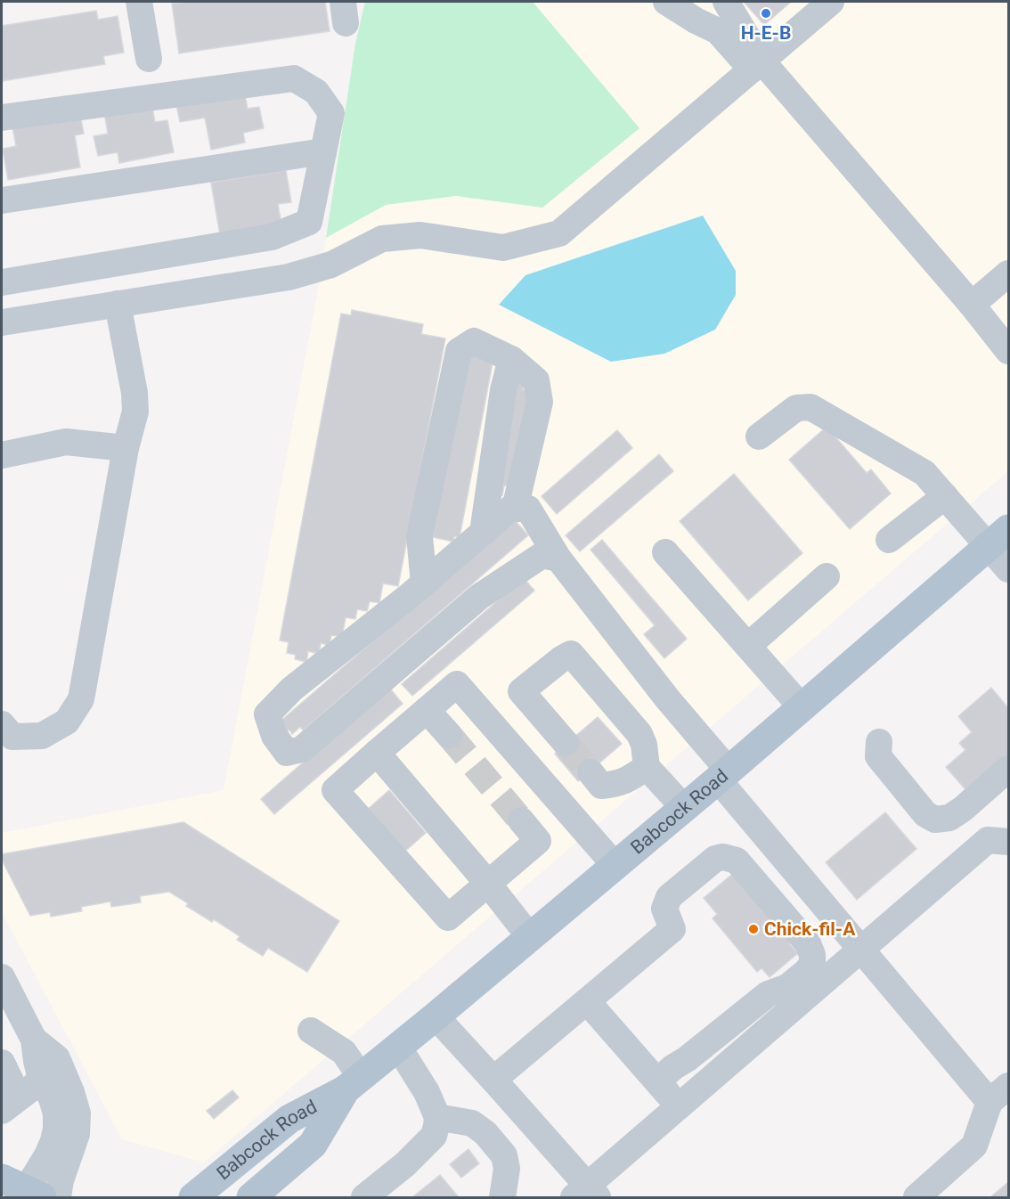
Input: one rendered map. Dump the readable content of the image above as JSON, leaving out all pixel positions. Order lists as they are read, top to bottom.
{
  "streets": {
    "main road": ["Babcock Road"]
  },
  "places": ["H-E-B", "Chick-fil-A"]
}
